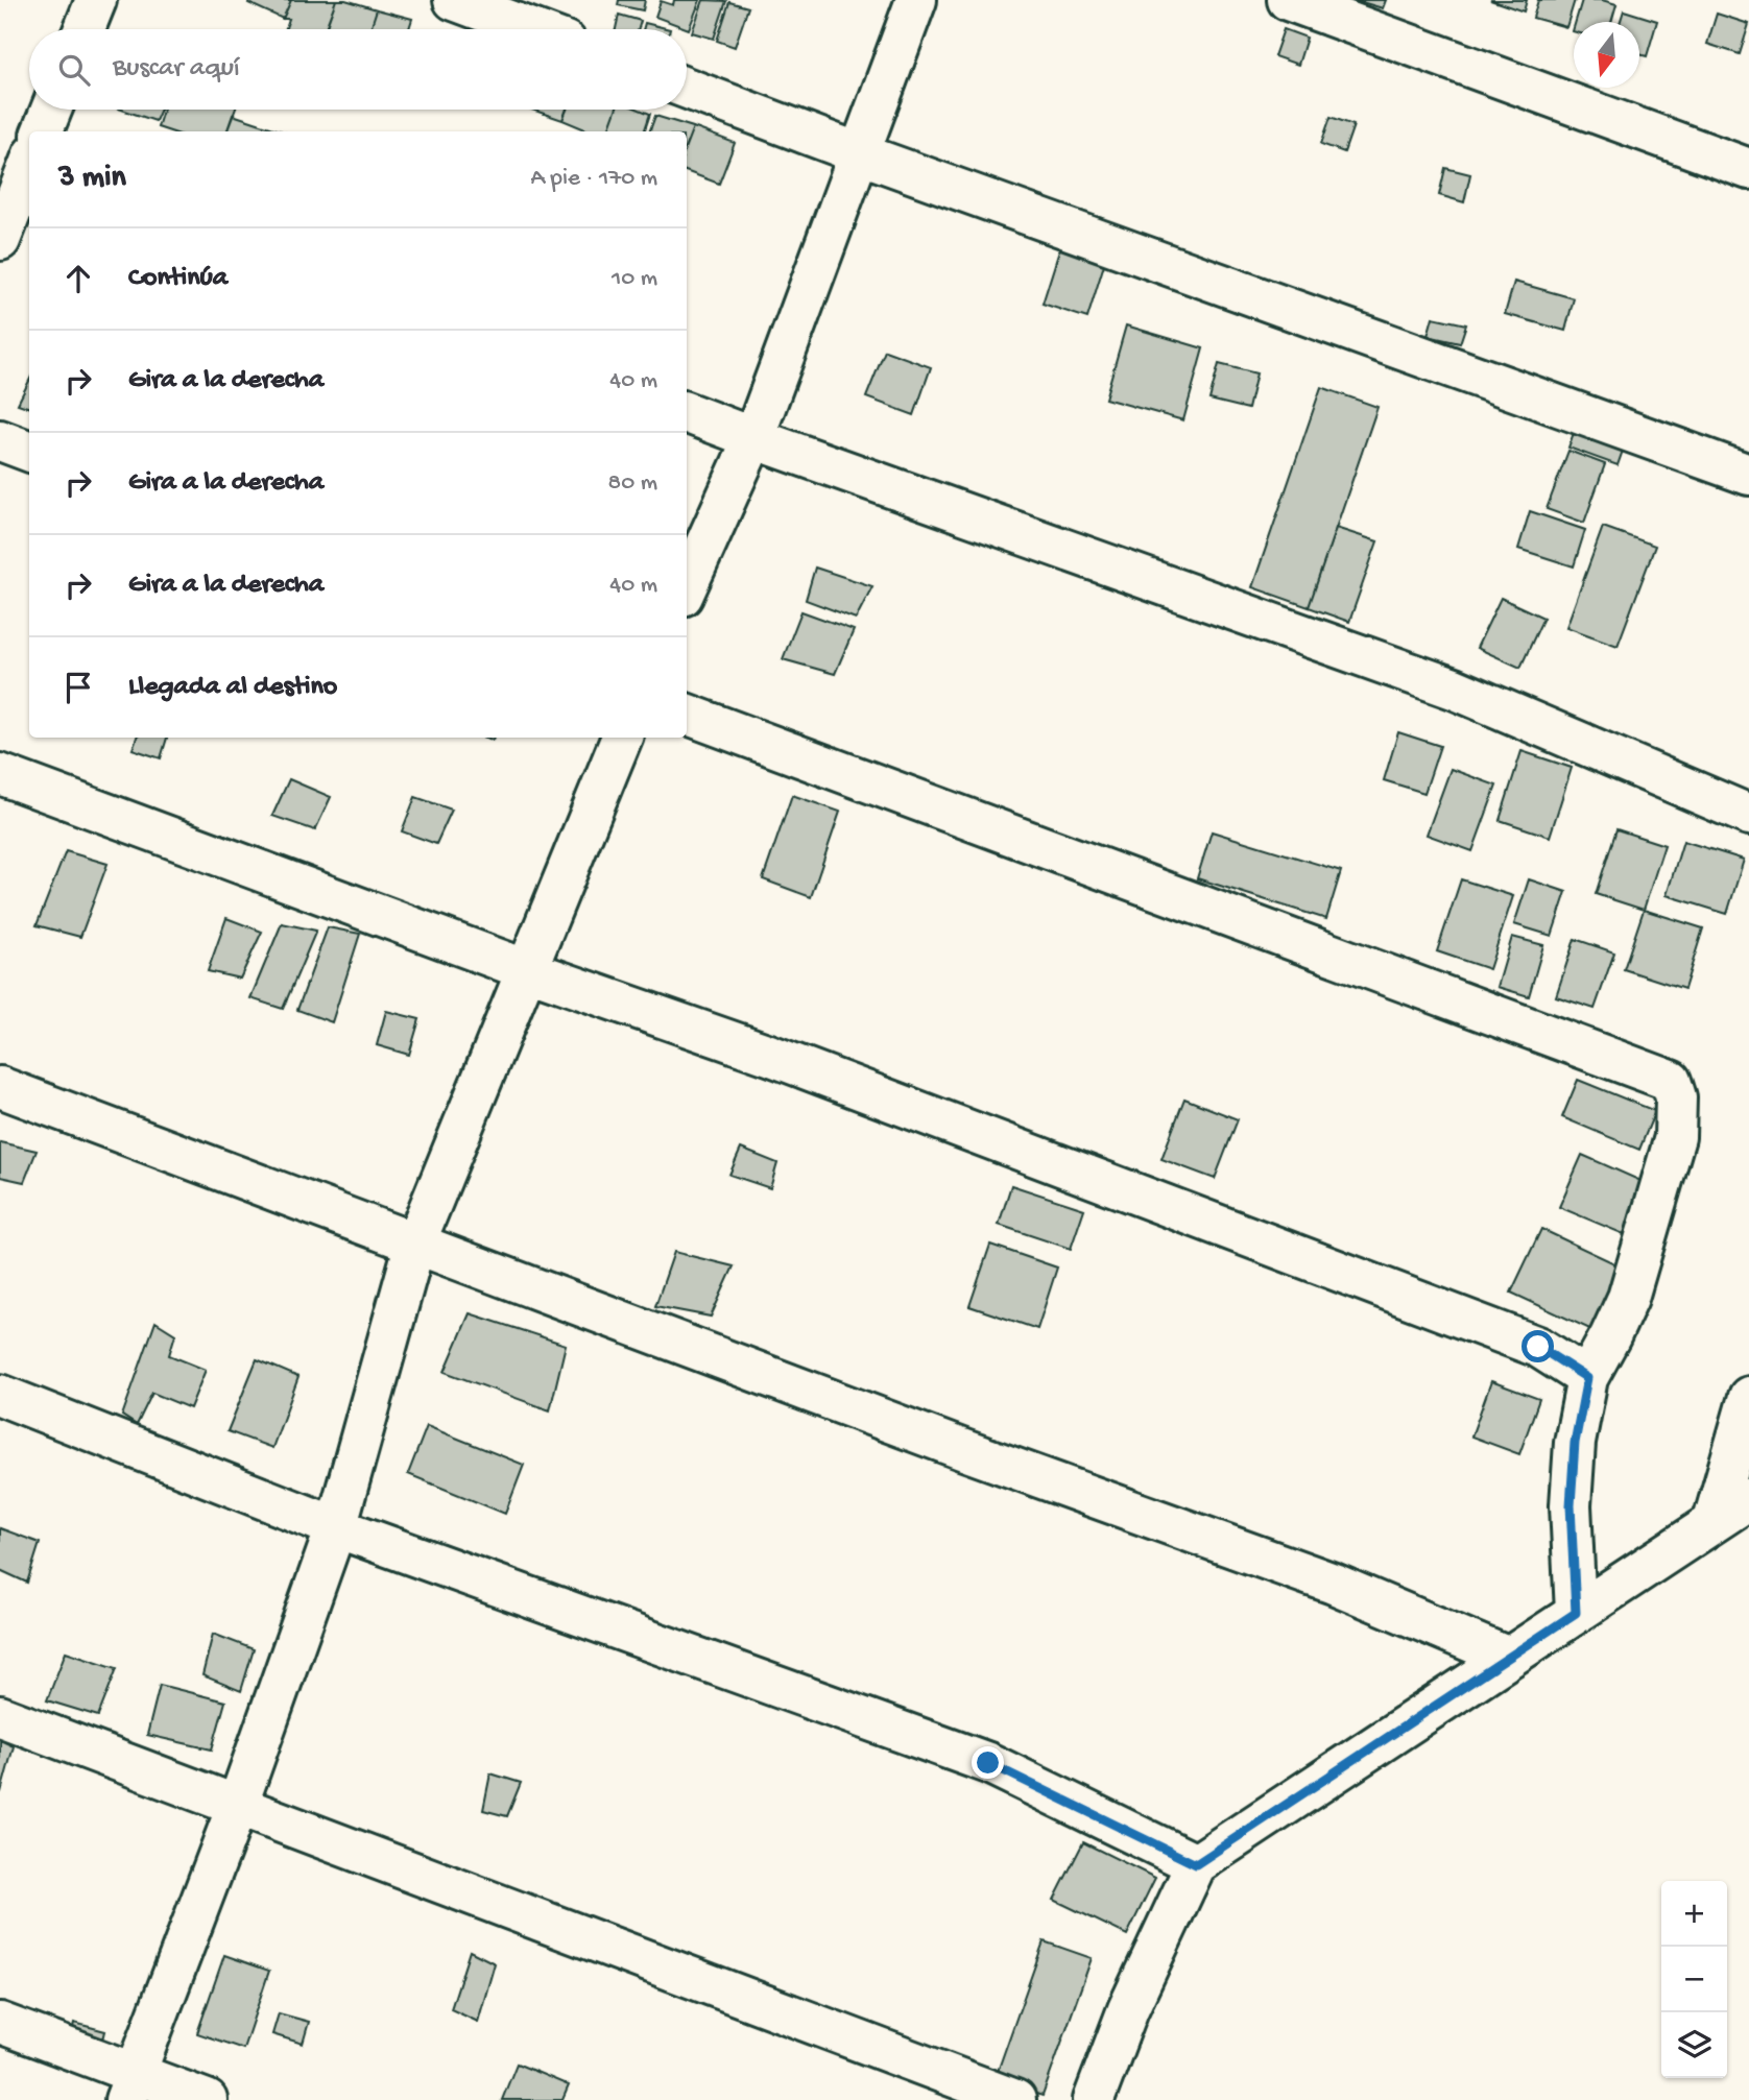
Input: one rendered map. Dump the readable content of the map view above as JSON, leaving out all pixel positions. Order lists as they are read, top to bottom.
{
  "north": "bottom",
  "page": {
    "search": "Buscar aquí",
    "heading": ["3 min", "A pie · 170 m"],
    "list": [
      ["Continúa", "10 m"],
      ["Gira a la derecha", "40 m"],
      ["Gira a la derecha", "80 m"],
      ["Gira a la derecha", "40 m"],
      "Llegada al destino"
    ],
    "map_buttons": ["+", "−"]
  }
}
